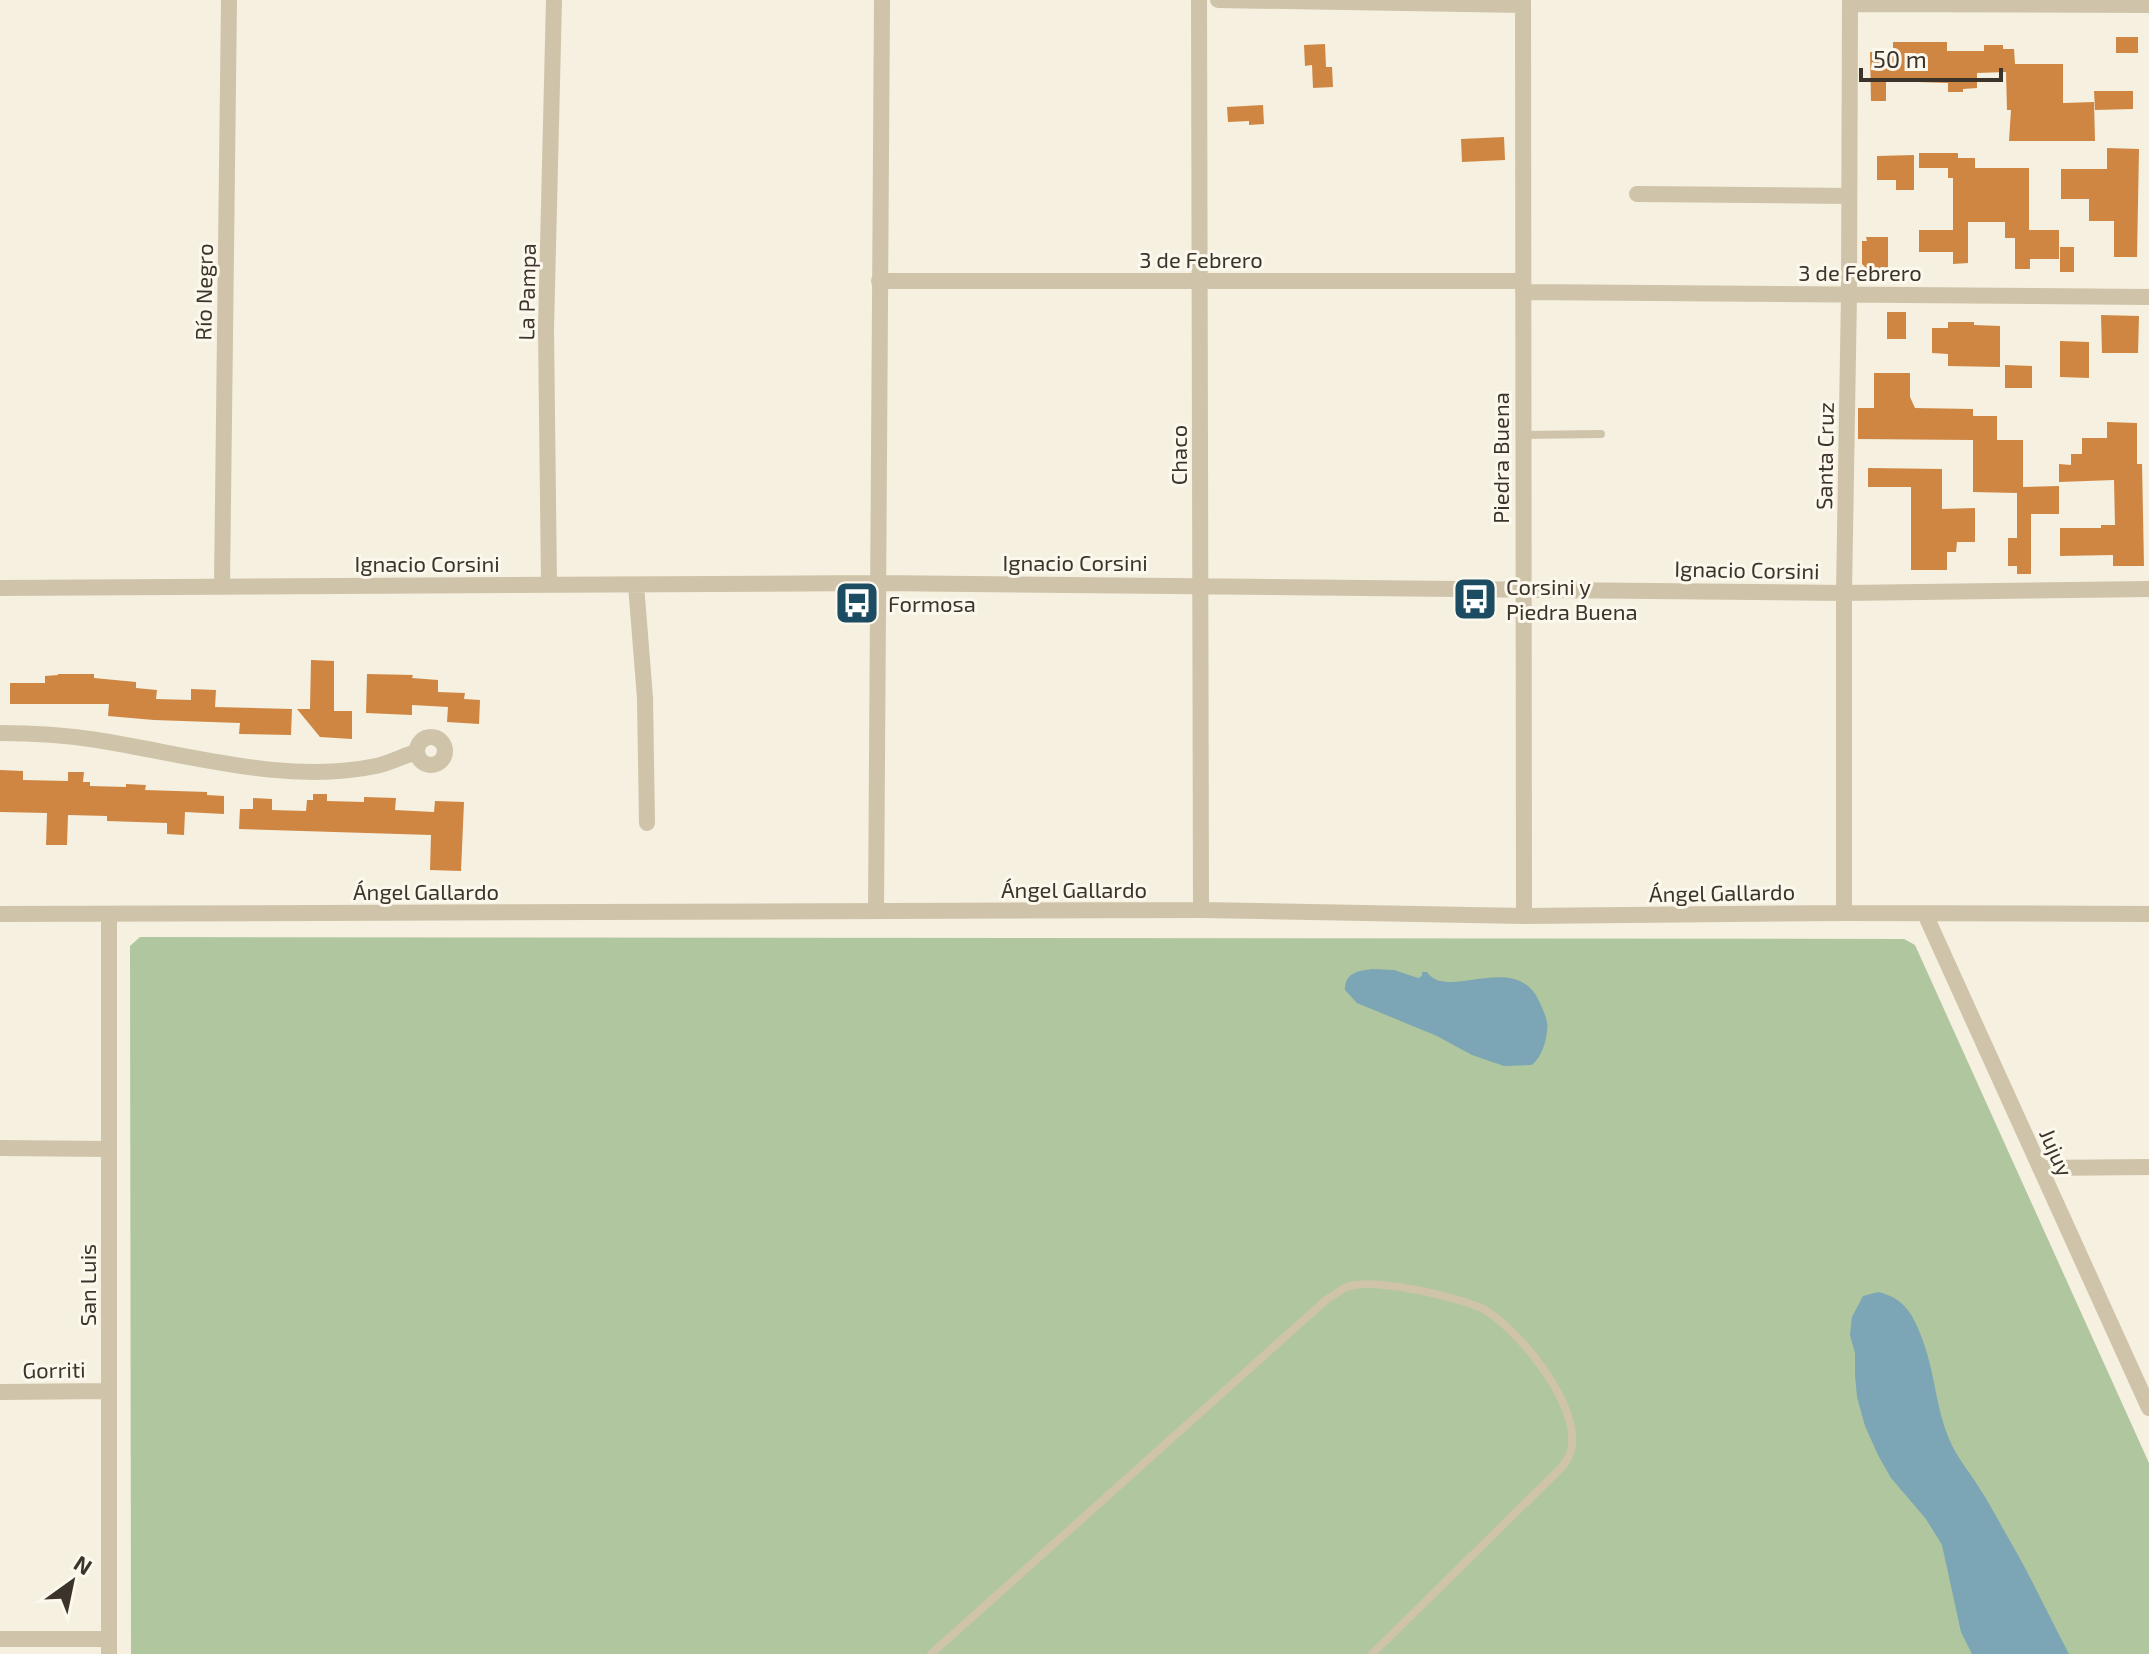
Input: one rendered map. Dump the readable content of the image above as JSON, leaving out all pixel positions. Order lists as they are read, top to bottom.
{
  "streets": {
    "street": [
      "3 de Febrero",
      "Río Negro",
      "La Pampa",
      "Chaco",
      "Santa Cruz",
      "Piedra Buena",
      "Ignacio Corsini",
      "Ángel Gallardo",
      "Jujuy",
      "San Luis",
      "Gorriti"
    ]
  },
  "crossings": [
    ["3 de Febrero", "Chaco"],
    ["3 de Febrero", "Santa Cruz"],
    ["3 de Febrero", "Piedra Buena"],
    ["Río Negro", "Ignacio Corsini"],
    ["La Pampa", "Ignacio Corsini"],
    ["Chaco", "Ignacio Corsini"],
    ["Chaco", "Ángel Gallardo"],
    ["Santa Cruz", "Ignacio Corsini"],
    ["Santa Cruz", "Ángel Gallardo"],
    ["Piedra Buena", "Ignacio Corsini"],
    ["Piedra Buena", "Ángel Gallardo"],
    ["Ángel Gallardo", "Jujuy"],
    ["Ángel Gallardo", "San Luis"],
    ["San Luis", "Gorriti"]
  ],
  "places": {
    "bus stop": ["Corsini y Piedra Buena", "Formosa"]
  },
  "scale_bar": "50 m",
  "north": "top right"
}
